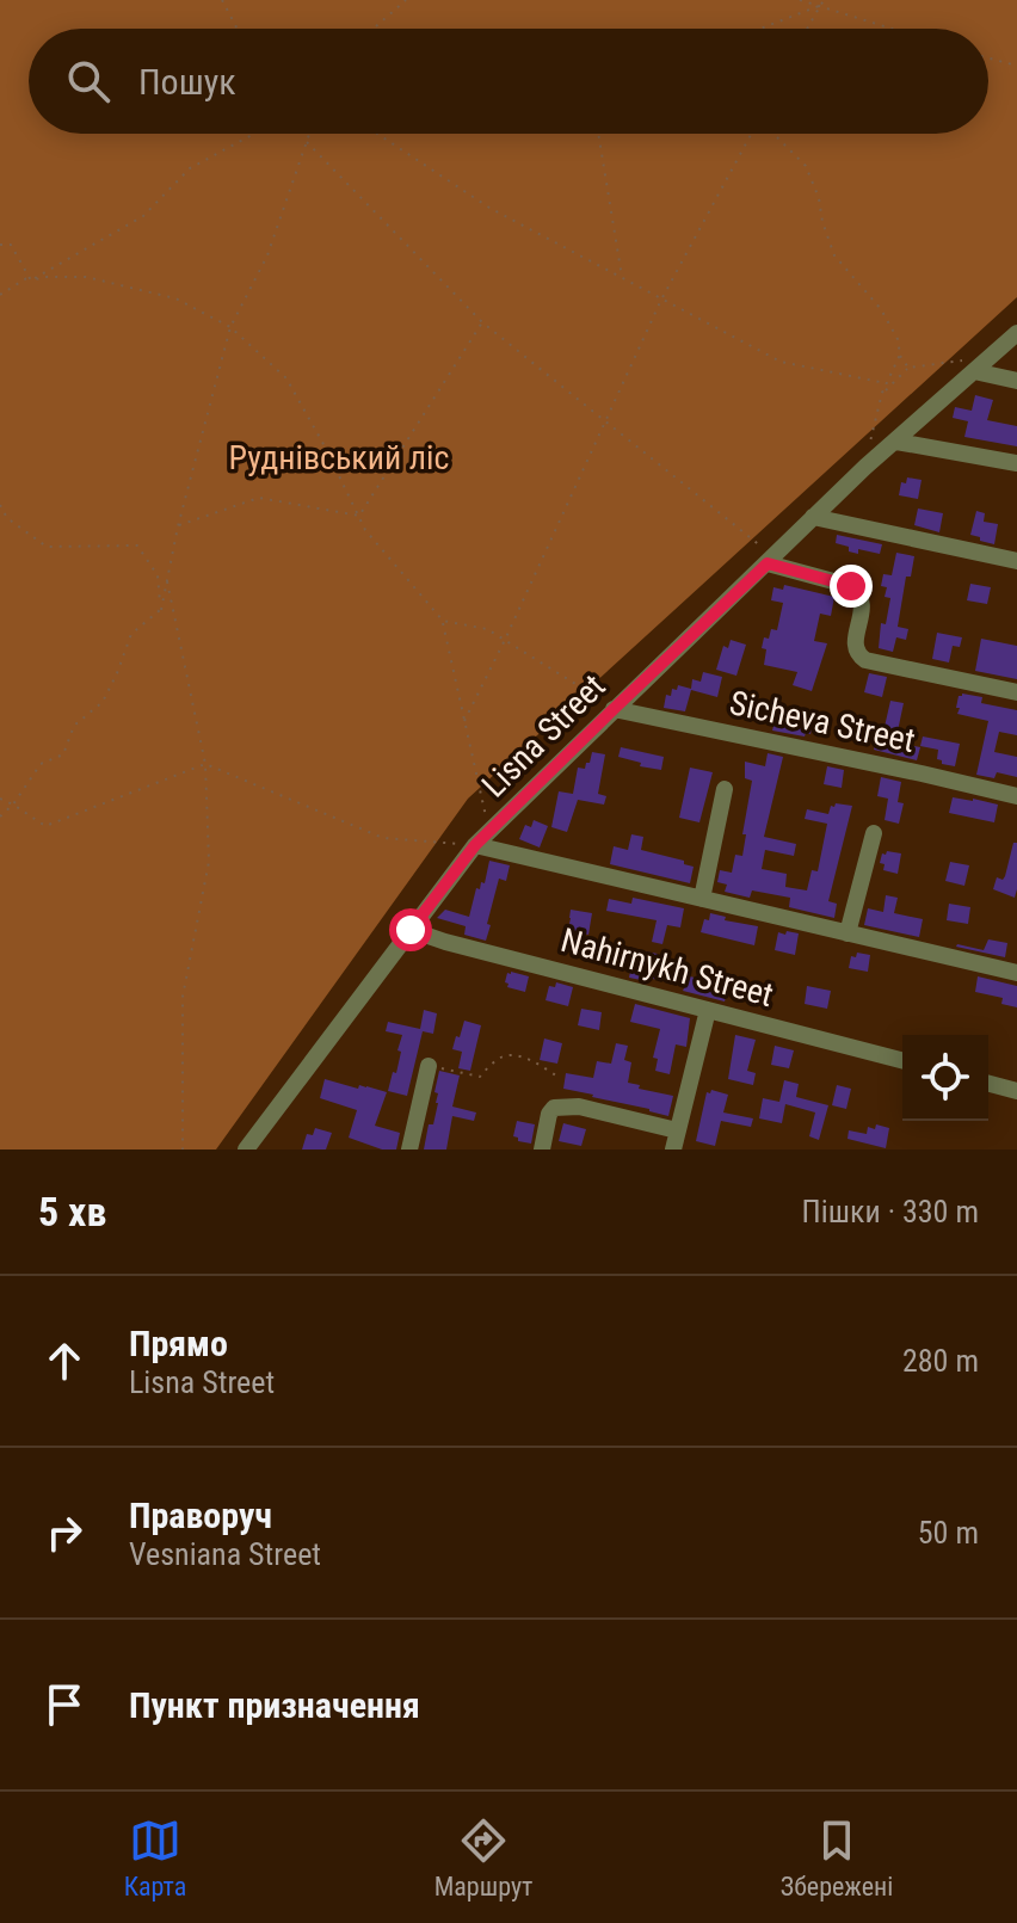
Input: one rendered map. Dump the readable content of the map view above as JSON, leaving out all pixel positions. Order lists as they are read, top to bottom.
{
  "streets": {
    "street": ["Sicheva Street", "Lisna Street", "Nahirnykh Street"]
  },
  "crossings": [
    ["Sicheva Street", "Lisna Street"],
    ["Lisna Street", "Nahirnykh Street"]
  ],
  "parks": ["Руднівський ліс"],
  "page": {
    "search": "Пошук",
    "heading": ["5 хв", "Пішки · 330 m"],
    "list": [
      ["Прямо", "Lisna Street", "280 m"],
      ["Праворуч", "Vesniana Street", "50 m"],
      "Пункт призначення"
    ],
    "nav": ["Карта", "Маршрут", "Збережені"]
  }
}
